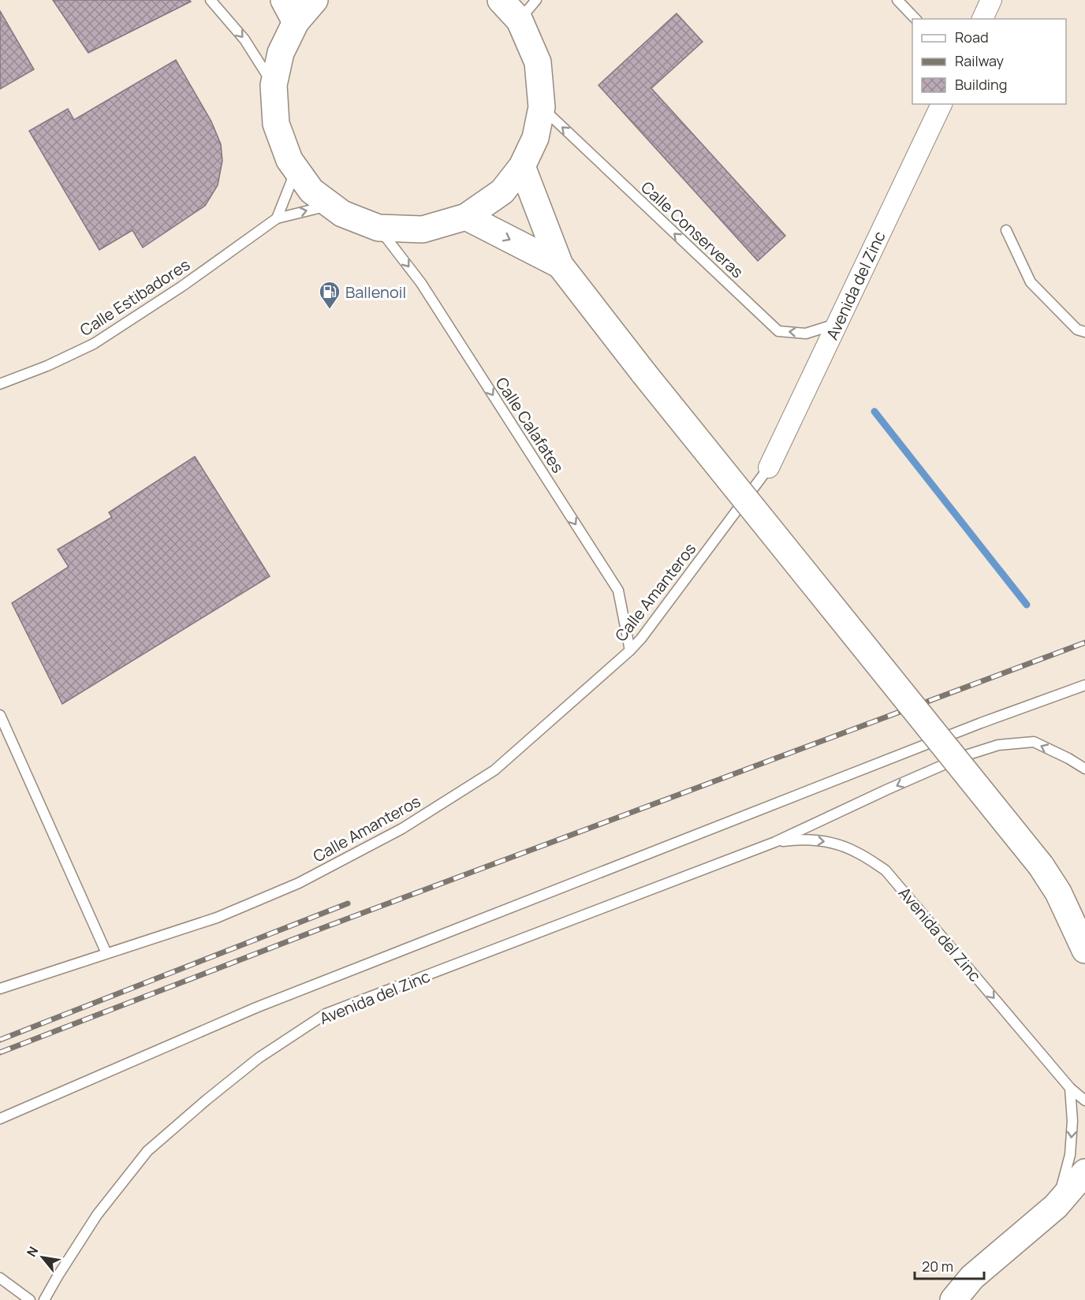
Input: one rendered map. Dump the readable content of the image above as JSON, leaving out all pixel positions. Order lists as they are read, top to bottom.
{
  "streets": {
    "street": ["Avenida del Zinc"],
    "lane": [
      "Calle Conserveras",
      "Calle Estibadores",
      "Calle Calafates",
      "Calle Amanteros"
    ]
  },
  "crossings": [
    ["Calle Conserveras", "Avenida del Zinc"],
    ["Avenida del Zinc", "Calle Amanteros"],
    ["Calle Calafates", "Calle Amanteros"]
  ],
  "one_way": ["Calle Conserveras", "Calle Calafates"],
  "places": {
    "fuel station": ["Ballenoil"]
  },
  "legend": ["Road", "Railway", "Building"],
  "scale_bar": "20 m",
  "north": "top left"
}
